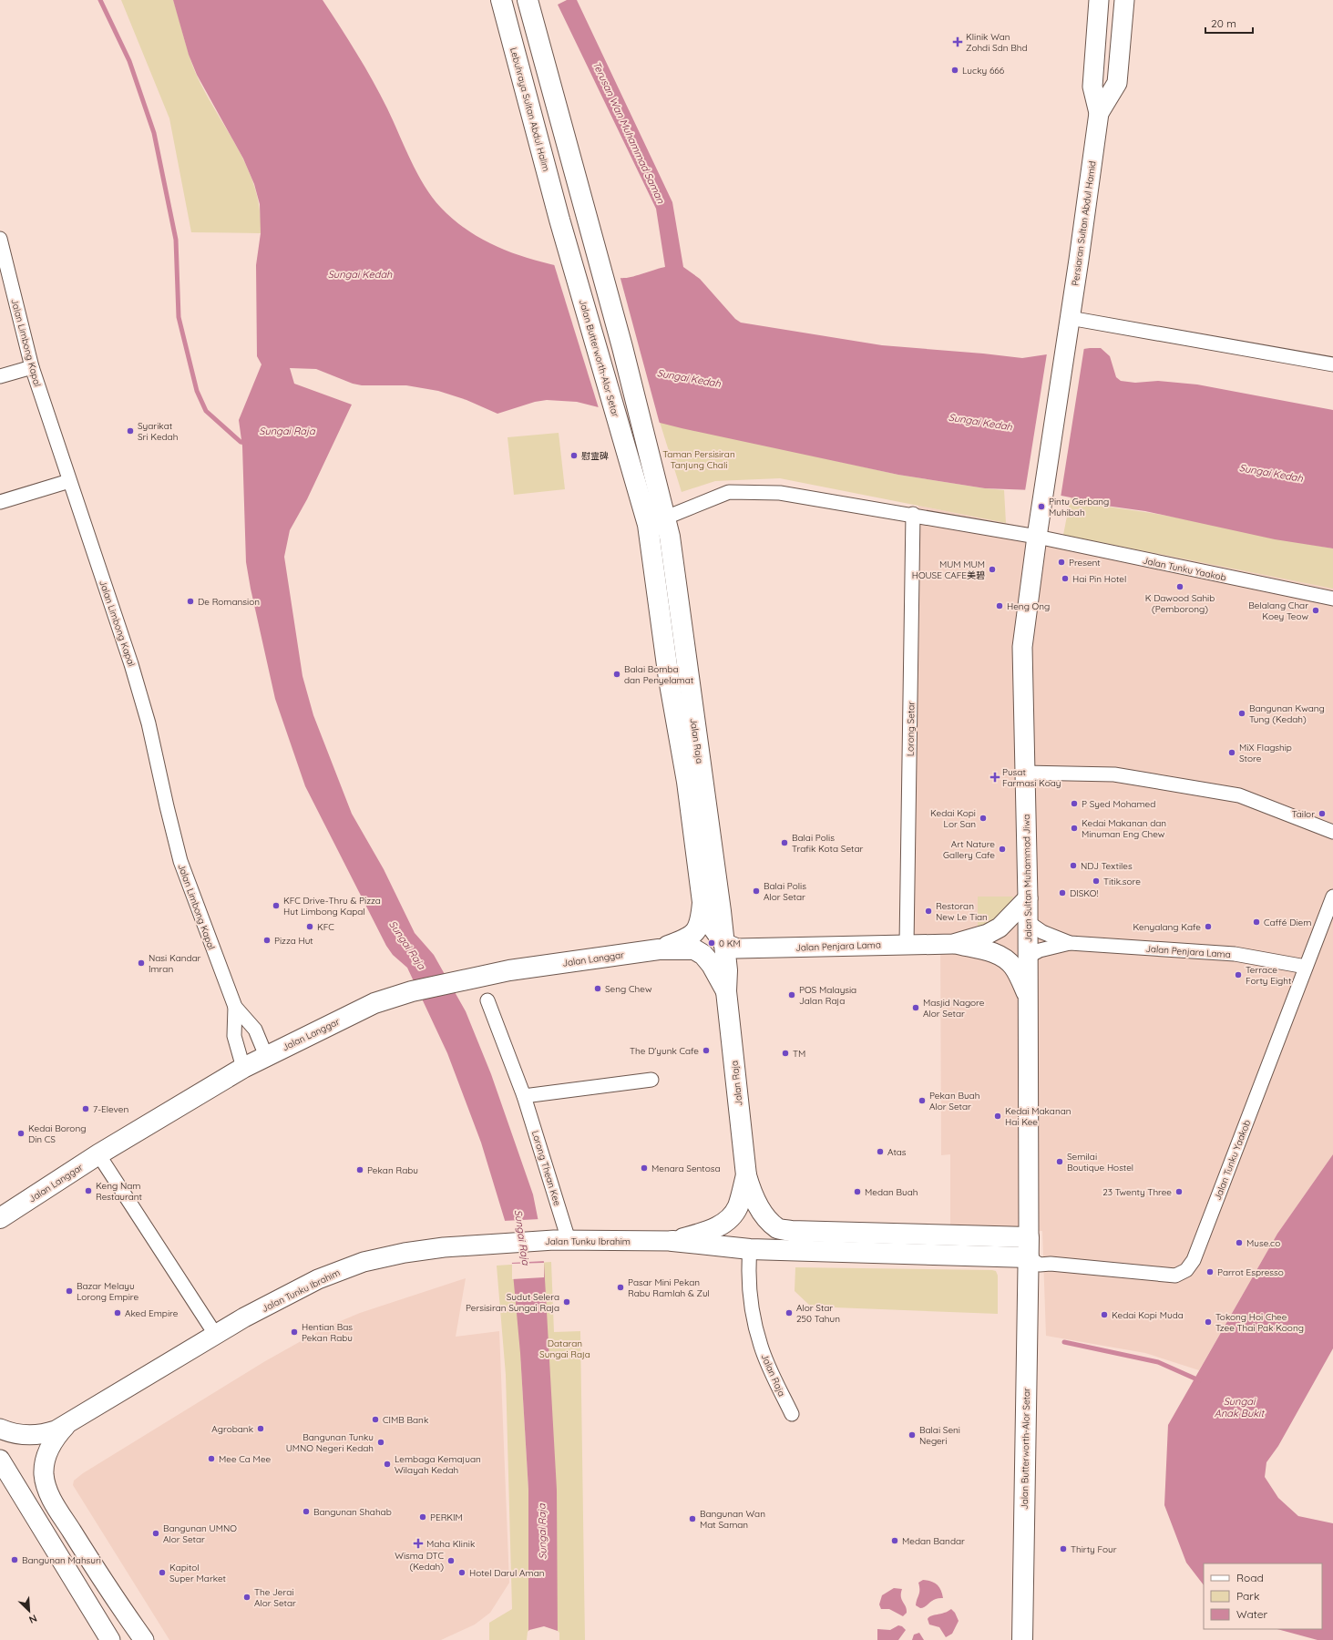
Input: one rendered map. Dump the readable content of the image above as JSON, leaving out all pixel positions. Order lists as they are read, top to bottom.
{
  "streets": {
    "main road": [
      "Lebuhraya Sultan Abdul Halim",
      "Persiaran Sultan Abdul Hamid",
      "Jalan Butterworth-Alor Setar",
      "Jalan Raja",
      "Jalan Sultan Muhammad Jiwa",
      "Jalan Penjara Lama",
      "Jalan Langgar",
      "Jalan Tunku Ibrahim"
    ],
    "street": [
      "Jalan Limbong Kapal",
      "Jalan Tunku Yaakob",
      "Lorong Setar",
      "Lorong Thean Kee"
    ]
  },
  "crossings": [
    ["Lebuhraya Sultan Abdul Halim", "Jalan Butterworth-Alor Setar"],
    ["Persiaran Sultan Abdul Hamid", "Jalan Tunku Yaakob"],
    ["Persiaran Sultan Abdul Hamid", "Jalan Sultan Muhammad Jiwa"],
    ["Jalan Limbong Kapal", "Jalan Langgar"],
    ["Jalan Butterworth-Alor Setar", "Jalan Tunku Yaakob"],
    ["Jalan Butterworth-Alor Setar", "Jalan Raja"],
    ["Jalan Butterworth-Alor Setar", "Jalan Sultan Muhammad Jiwa"],
    ["Jalan Tunku Yaakob", "Lorong Setar"],
    ["Jalan Tunku Yaakob", "Jalan Raja"],
    ["Jalan Tunku Yaakob", "Jalan Sultan Muhammad Jiwa"],
    ["Jalan Tunku Yaakob", "Jalan Penjara Lama"],
    ["Lorong Setar", "Jalan Penjara Lama"],
    ["Jalan Raja", "Jalan Penjara Lama"],
    ["Jalan Raja", "Jalan Langgar"],
    ["Jalan Sultan Muhammad Jiwa", "Jalan Penjara Lama"],
    ["Lorong Thean Kee", "Jalan Tunku Ibrahim"]
  ],
  "water": [
    "Terusan Wan Muhammad Saman",
    "Sungai Kedah",
    "Sungai Raja",
    "Sungai Anak Bukit"
  ],
  "parks": ["Taman Persisiran Tanjung Chali", "Dataran Sungai Raja"],
  "places": {
    "health": ["Klinik Wan Zohdi Sdn Bhd", "Pusat Farmasi Koay", "Maha Klinik"],
    "other": [
      "Lucky 666",
      "Syarikat Sri Kedah",
      "慰霊碑",
      "Pintu Gerbang Muhibah",
      "Present",
      "MUM MUM HOUSE CAFE美碧",
      "Hai Pin Hotel",
      "K Dawood Sahib (Pemborong)",
      "De Romansion",
      "Heng Ong",
      "Belalang Char Koey Teow",
      "Balai Bomba dan Penyelamat",
      "Bangunan Kwang Tung (Kedah)",
      "MiX Flagship Store",
      "P Syed Mohamed",
      "Tailor",
      "Kedai Kopi Lor San",
      "Kedai Makanan dan Minuman Eng Chew",
      "Balai Polis Trafik Kota Setar",
      "Art Nature Gallery Cafe",
      "NDJ Textiles",
      "Titik.sore",
      "Balai Polis Alor Setar",
      "DISKO!",
      "KFC Drive-Thru & Pizza Hut Limbong Kapal",
      "Restoran New Le Tian",
      "Caffé Diem",
      "KFC",
      "Kenyalang Kafe",
      "Pizza Hut",
      "0 KM",
      "Nasi Kandar Imran",
      "Terrace Forty Eight",
      "Seng Chew",
      "POS Malaysia Jalan Raja",
      "Masjid Nagore Alor Setar",
      "The D'yunk Cafe",
      "TM",
      "Pekan Buah Alor Setar",
      "7-Eleven",
      "Kedai Makanan Hai Kee",
      "Kedai Borong Din CS",
      "Atas",
      "Semilai Boutique Hostel",
      "Menara Sentosa",
      "Pekan Rabu",
      "Keng Nam Restaurant",
      "Medan Buah",
      "23 Twenty Three",
      "Muse.co",
      "Parrot Espresso",
      "Pasar Mini Pekan Rabu Ramlah & Zul",
      "Bazar Melayu Lorong Empire",
      "Sudut Selera Persisiran Sungai Raja",
      "Aked Empire",
      "Alor Star 250 Tahun",
      "Kedai Kopi Muda",
      "Tokong Hoi Chee Tzee Thai Pak Koong",
      "Hentian Bas Pekan Rabu",
      "CIMB Bank",
      "Agrobank",
      "Balai Seni Negeri",
      "Bangunan Tunku UMNO Negeri Kedah",
      "Mee Ca Mee",
      "Lembaga Kemajuan Wilayah Kedah",
      "Bangunan Shahab",
      "PERKIM",
      "Bangunan Wan Mat Saman",
      "Bangunan UMNO Alor Setar",
      "Medan Bandar",
      "Thirty Four",
      "Bangunan Mahsuri",
      "Wisma DTC (Kedah)",
      "Kapitol Super Market",
      "Hotel Darul Aman",
      "The Jerai Alor Setar"
    ]
  },
  "legend": ["Road", "Park", "Water"],
  "scale_bar": "20 m",
  "north": "bottom right"
}
